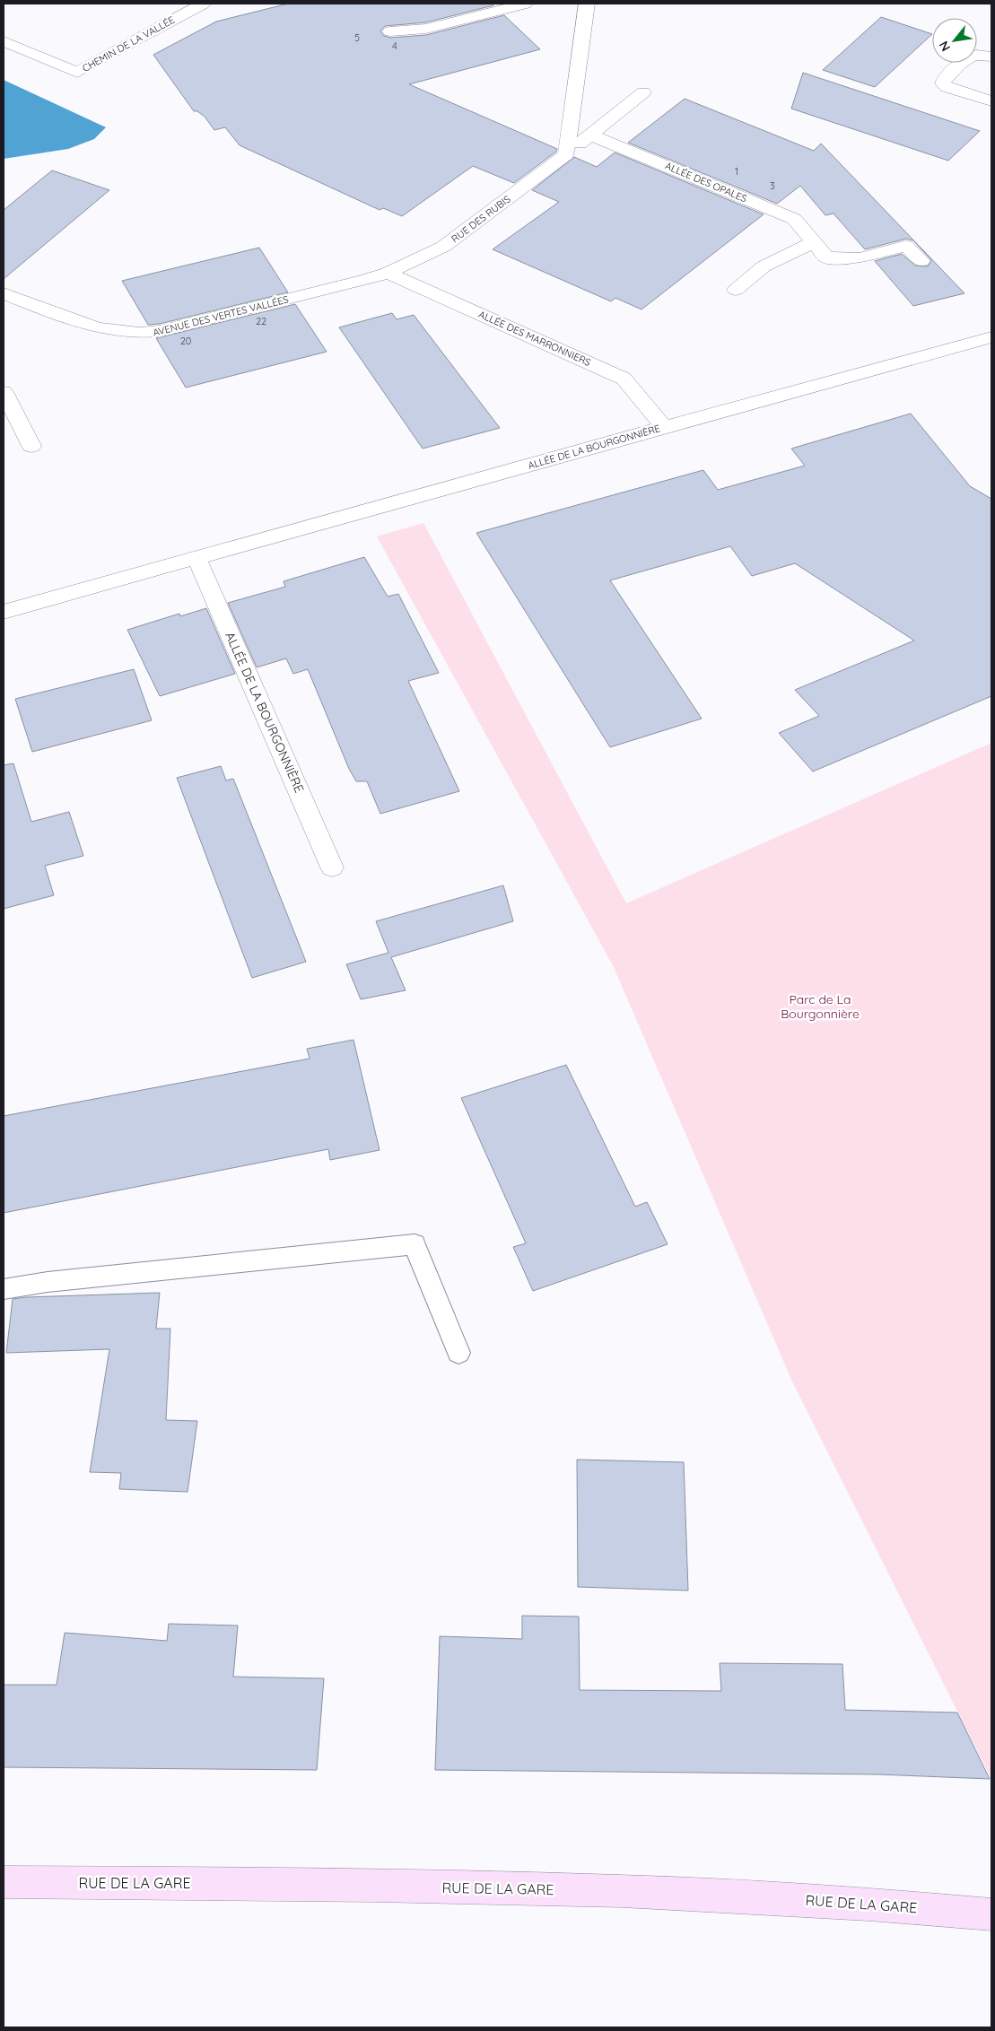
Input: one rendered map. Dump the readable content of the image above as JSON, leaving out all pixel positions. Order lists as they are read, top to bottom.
{
  "streets": {
    "street": [
      "CHEMIN DE LA VALLÉE",
      "ALLÉE DES OPALES",
      "RUE DES RUBIS",
      "AVENUE DES VERTES VALLÉES",
      "ALLÉE DES MARRONNIERS",
      "ALLÉE DE LA BOURGONNIÈRE",
      "RUE DE LA GARE"
    ]
  },
  "crossings": [
    ["ALLÉE DES OPALES", "RUE DES RUBIS"],
    ["RUE DES RUBIS", "AVENUE DES VERTES VALLÉES"],
    ["RUE DES RUBIS", "ALLÉE DES MARRONNIERS"],
    ["AVENUE DES VERTES VALLÉES", "ALLÉE DES MARRONNIERS"],
    ["ALLÉE DES MARRONNIERS", "ALLÉE DE LA BOURGONNIÈRE"]
  ],
  "parks": ["Parc de La Bourgonnière"],
  "house_numbers": [
    "5",
    "4",
    "1",
    "3",
    "22",
    "20"
  ],
  "north": "bottom left"
}
